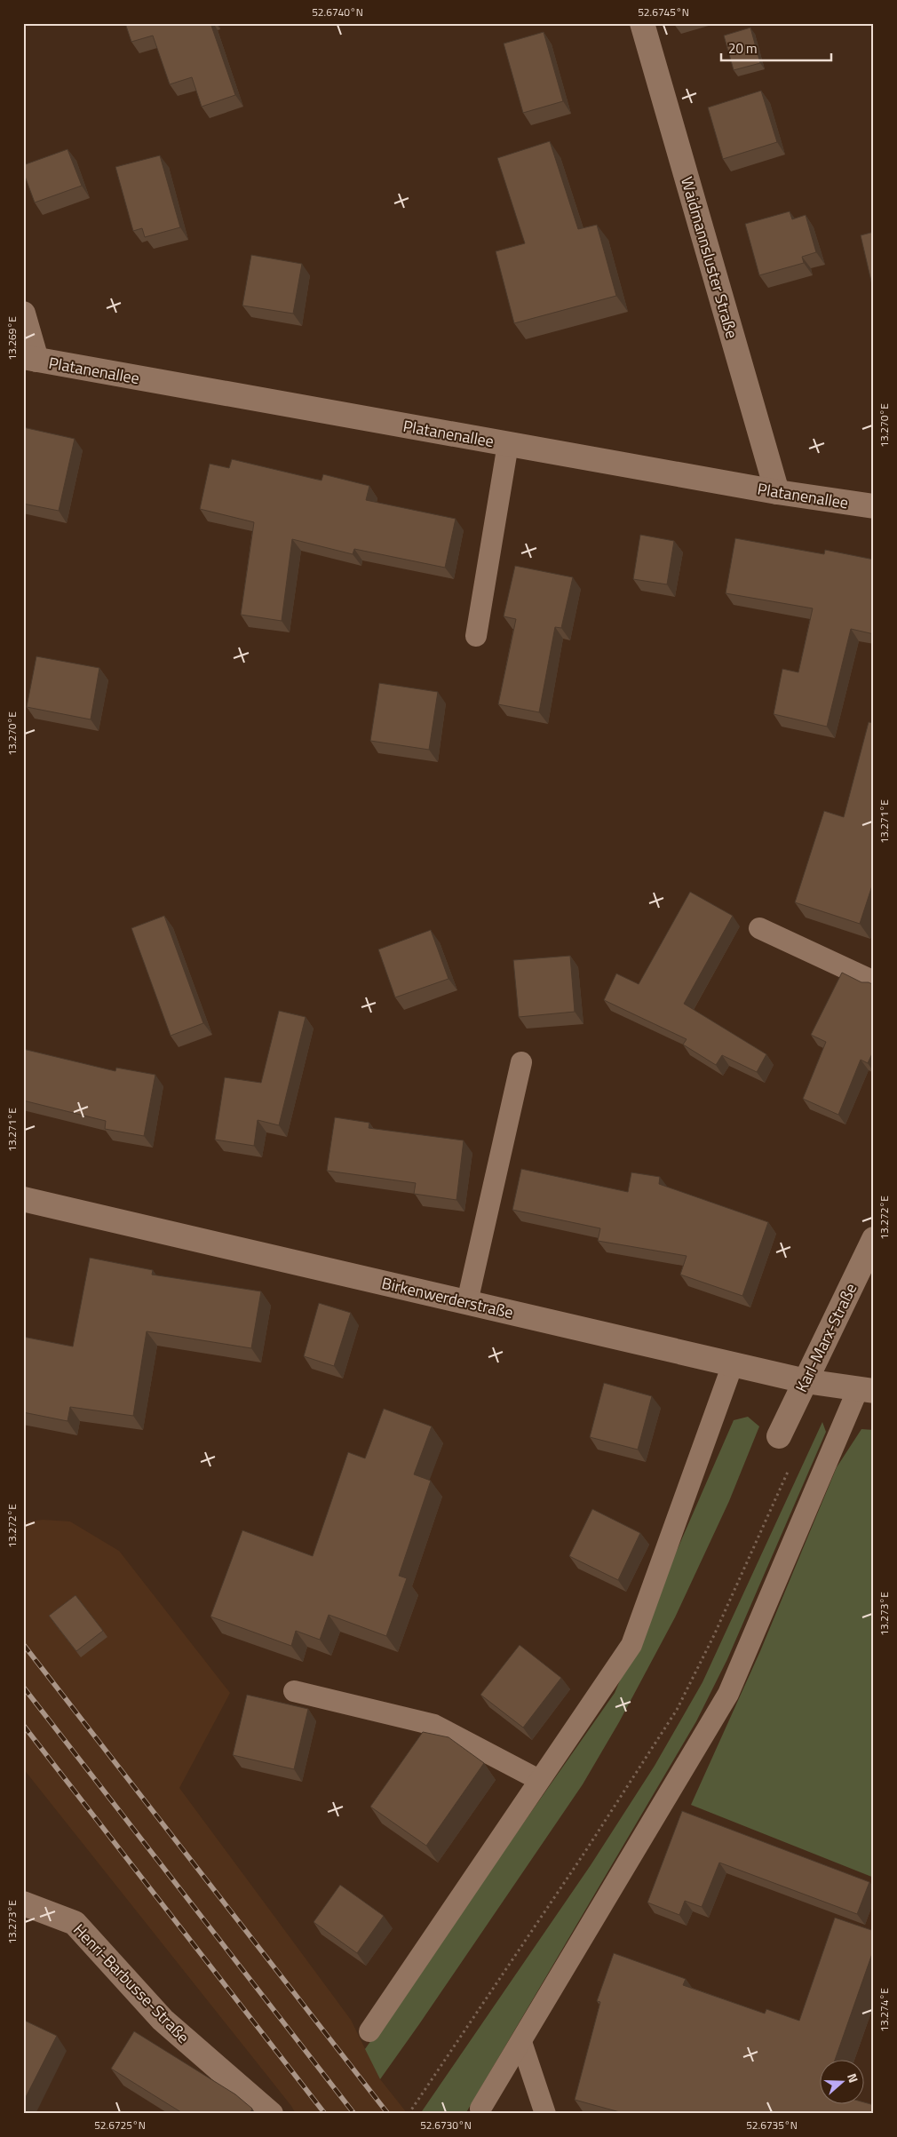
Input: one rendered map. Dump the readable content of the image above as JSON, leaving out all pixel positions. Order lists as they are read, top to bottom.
{
  "streets": {
    "street": [
      "Waidmannsluster Straße",
      "Platanenallee",
      "Birkenwerderstraße",
      "Karl-Marx-Straße",
      "Henri-Barbusse-Straße"
    ]
  },
  "crossings": [
    ["Waidmannsluster Straße", "Platanenallee"],
    ["Birkenwerderstraße", "Karl-Marx-Straße"]
  ],
  "scale_bar": "20 m",
  "north": "right",
  "coordinates": [
    "52.6740°N",
    "52.6745°N",
    "13.269°E",
    "13.270°E",
    "13.271°E",
    "13.272°E",
    "13.273°E",
    "13.274°E",
    "52.6725°N",
    "52.6730°N",
    "52.6735°N"
  ]
}
